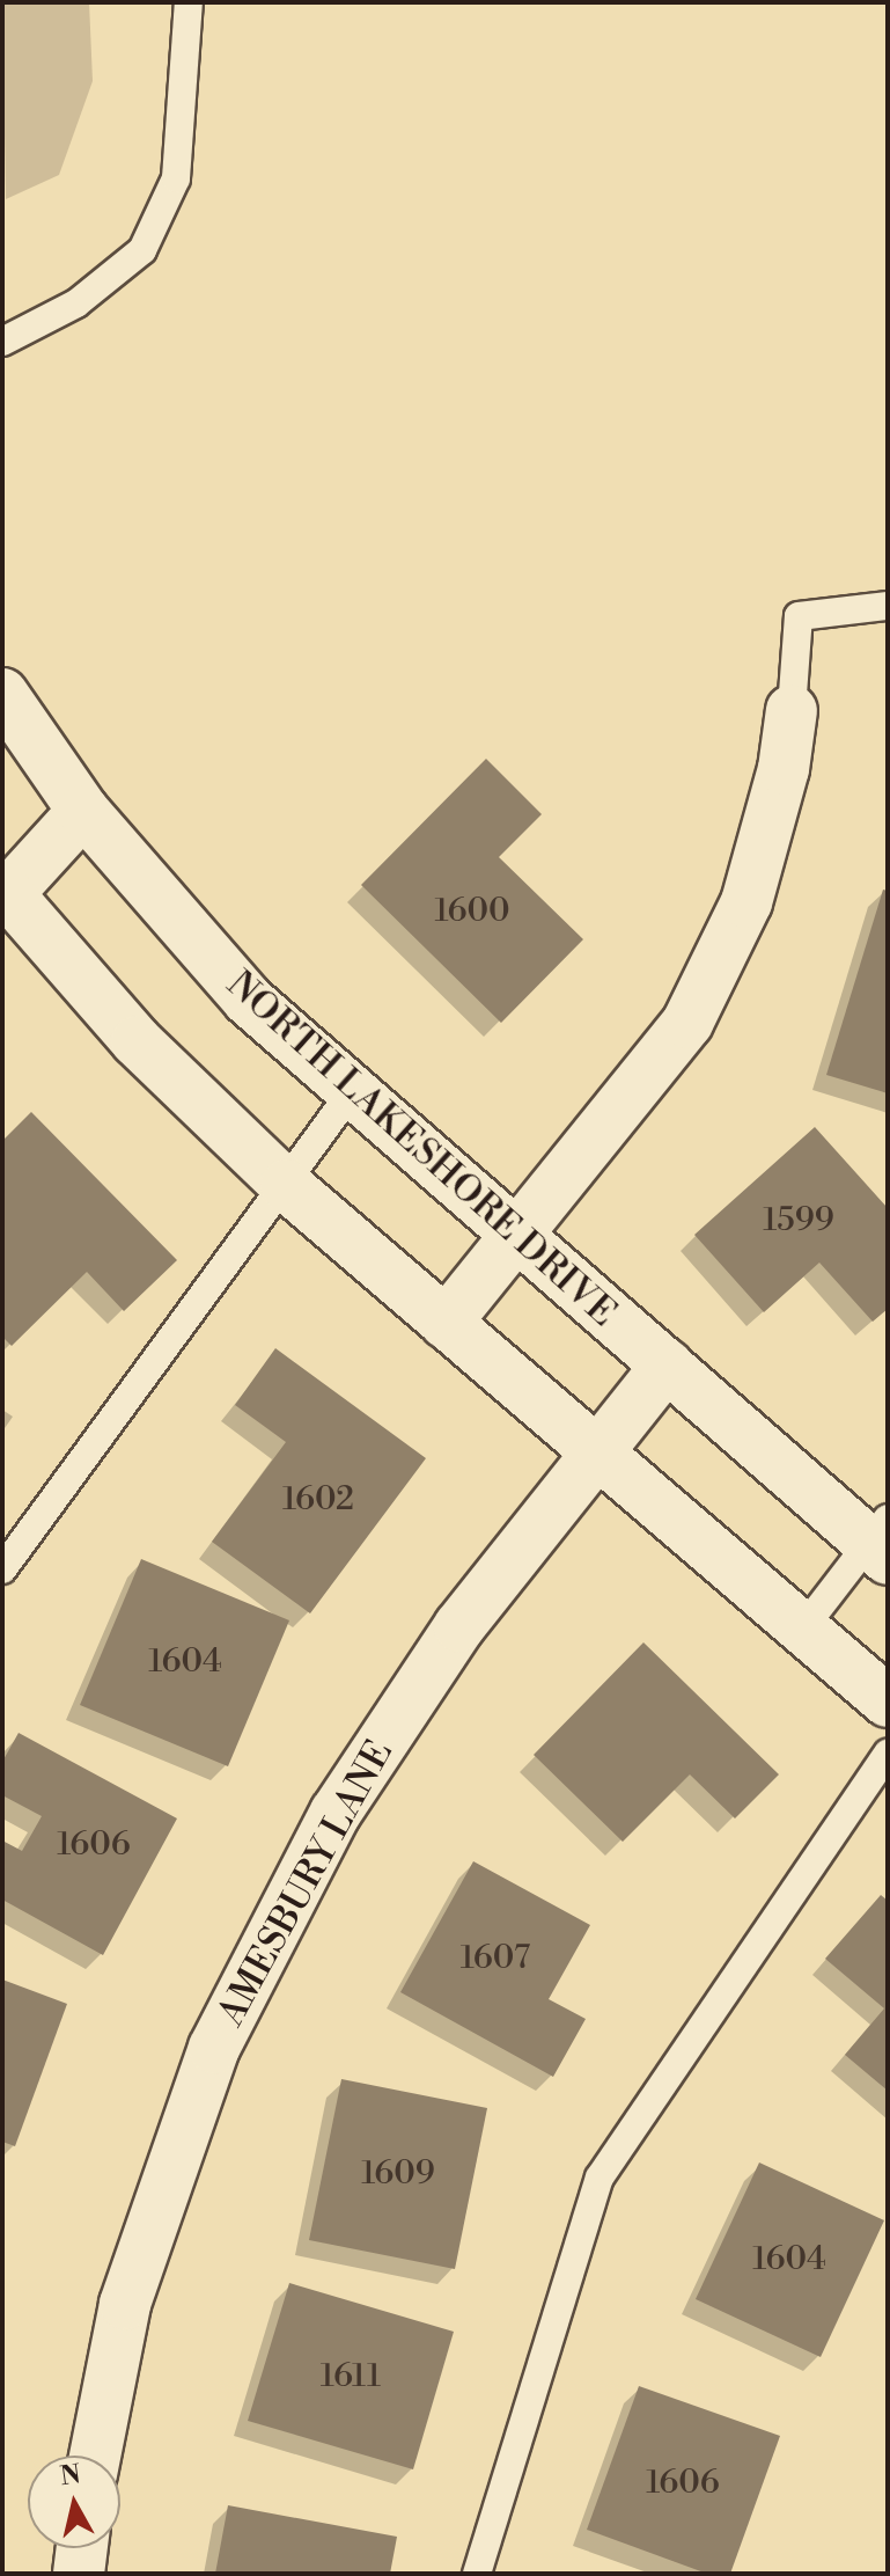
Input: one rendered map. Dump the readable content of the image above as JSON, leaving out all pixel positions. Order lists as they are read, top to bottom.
{
  "streets": {
    "main road": ["NORTH LAKESHORE DRIVE", "AMESBURY LANE"]
  },
  "crossings": [
    ["NORTH LAKESHORE DRIVE", "AMESBURY LANE"]
  ],
  "house_numbers": [
    "1600",
    "1599",
    "1602",
    "1604",
    "1606",
    "1607",
    "1609",
    "1604",
    "1611",
    "1606"
  ],
  "north": "top"
}
